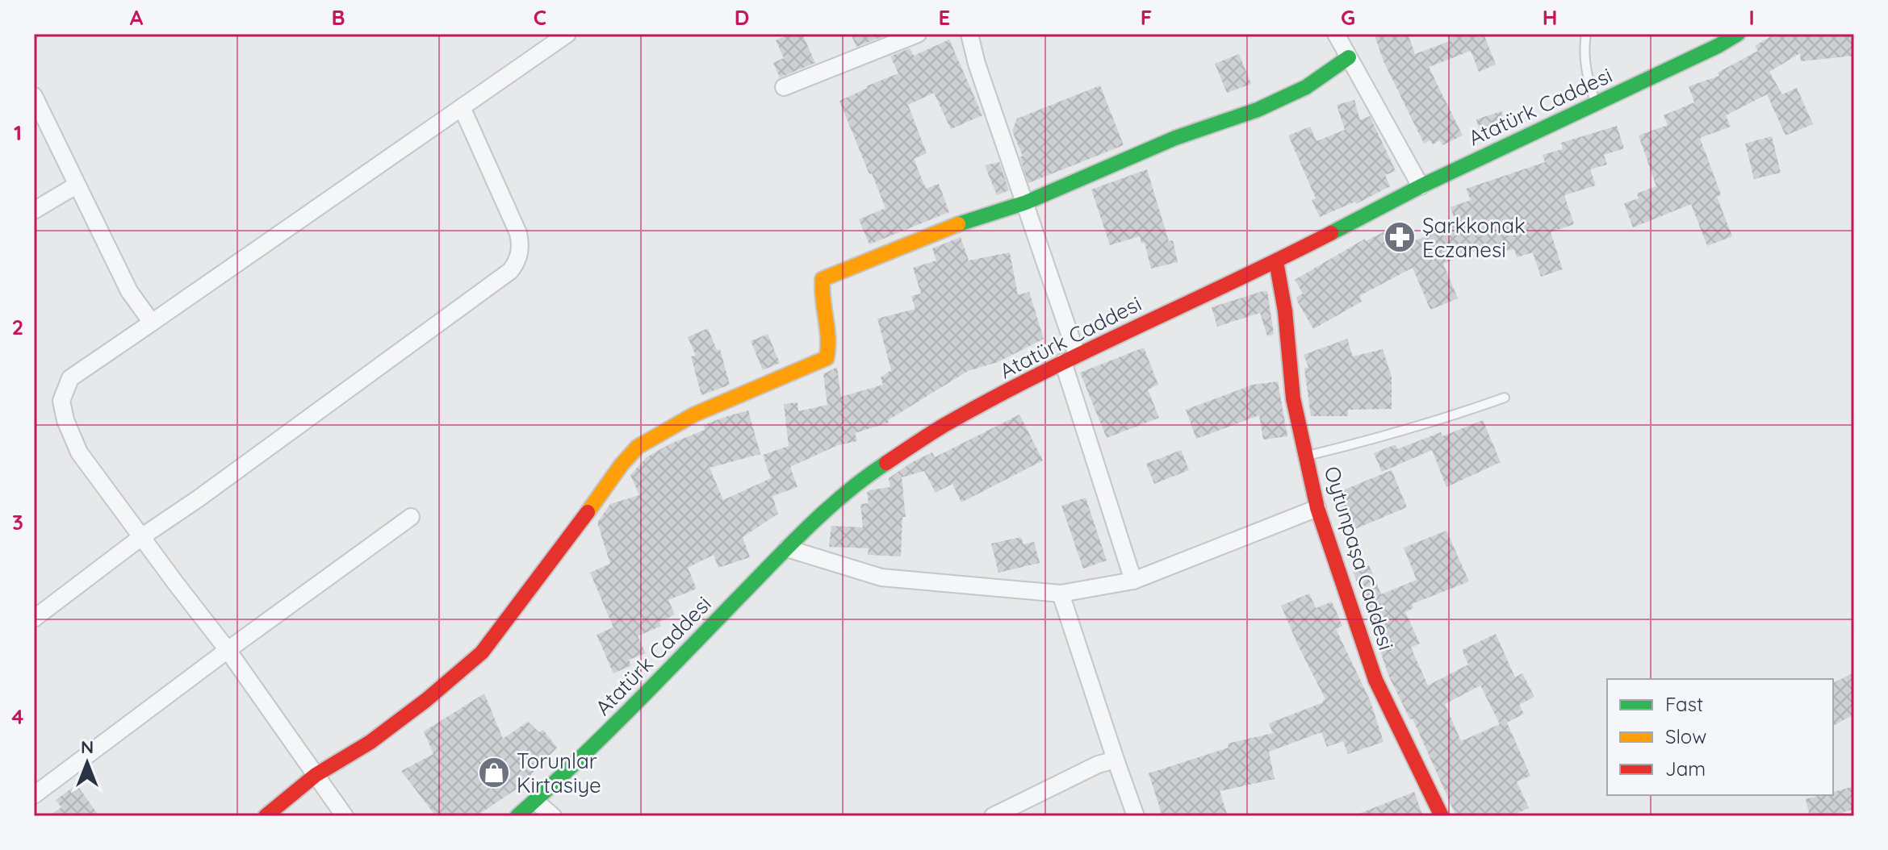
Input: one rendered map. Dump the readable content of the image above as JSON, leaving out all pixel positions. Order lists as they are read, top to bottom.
{
  "streets": {
    "street": ["Atatürk Caddesi", "Oytunpaşa Caddesi"]
  },
  "crossings": [
    ["Atatürk Caddesi", "Oytunpaşa Caddesi"]
  ],
  "places": {
    "pharmacy": ["Şarkkonak Eczanesi"],
    "shop": ["Torunlar Kirtasiye"]
  },
  "legend": ["Fast", "Slow", "Jam"],
  "north": "top",
  "grid": {
    "columns": [
      "A",
      "B",
      "C",
      "D",
      "E",
      "F",
      "G",
      "H",
      "I"
    ],
    "rows": [
      "1",
      "2",
      "3",
      "4"
    ]
  }
}
